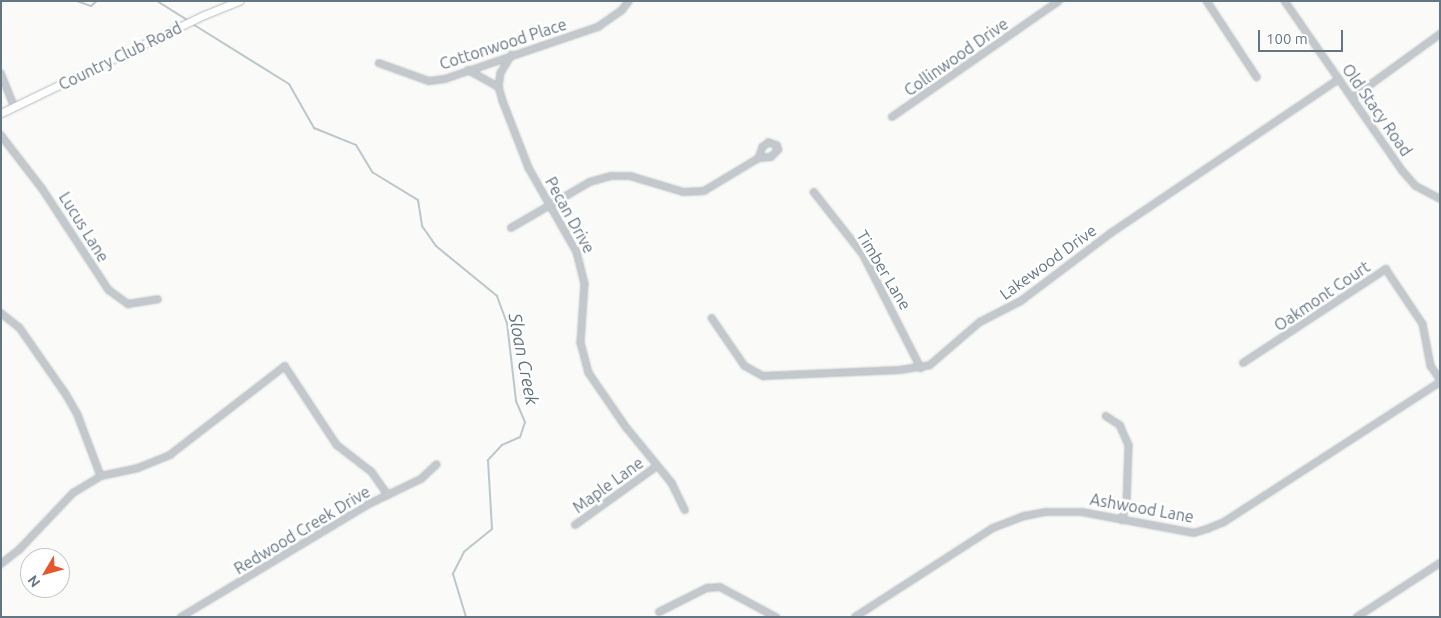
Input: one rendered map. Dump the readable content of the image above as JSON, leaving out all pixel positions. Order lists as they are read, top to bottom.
{
  "streets": {
    "main road": ["Country Club Road"],
    "street": [
      "Cottonwood Place",
      "Collinwood Drive",
      "Old Stacy Road",
      "Pecan Drive",
      "Lucus Lane",
      "Lakewood Drive",
      "Timber Lane",
      "Oakmont Court",
      "Maple Lane",
      "Ashwood Lane",
      "Redwood Creek Drive"
    ]
  },
  "crossings": [
    ["Old Stacy Road", "Lakewood Drive"],
    ["Pecan Drive", "Maple Lane"],
    ["Lakewood Drive", "Timber Lane"],
    ["Oakmont Court", "Ashwood Lane"]
  ],
  "water": ["Sloan Creek"],
  "scale_bar": "100 m",
  "north": "bottom left"
}
